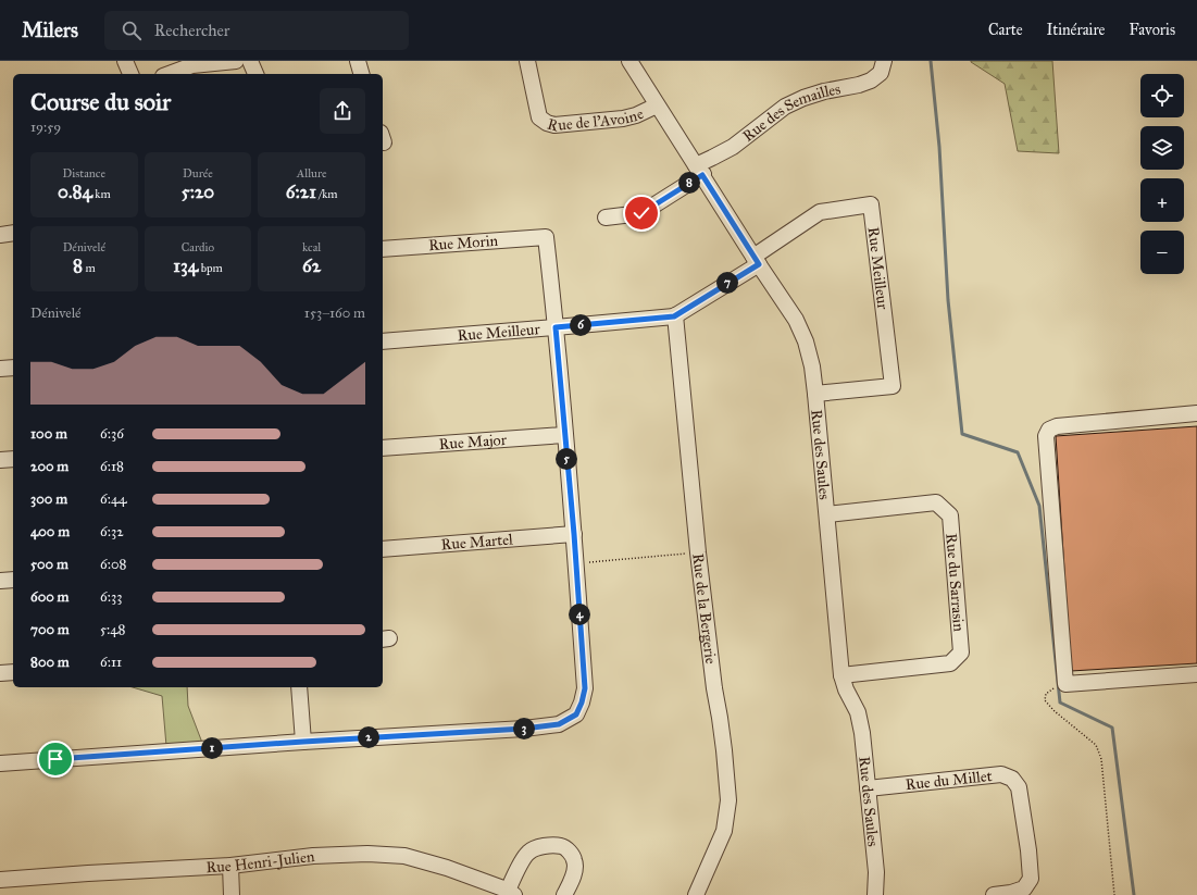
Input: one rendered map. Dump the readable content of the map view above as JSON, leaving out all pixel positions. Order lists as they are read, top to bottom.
{
  "streets": {
    "street": [
      "Rue de l'Avoine",
      "Rue des Semailles",
      "Rue Morin",
      "Rue Meilleur",
      "Rue Major",
      "Rue des Saules",
      "Rue Martel",
      "Rue du Sarrasin",
      "Rue de la Bergerie",
      "Rue du Millet",
      "Rue Henri-Julien"
    ]
  },
  "crossings": [
    ["Rue de l'Avoine", "Rue des Saules"],
    ["Rue des Semailles", "Rue des Saules"],
    ["Rue Morin", "Rue Meilleur"],
    ["Rue Meilleur", "Rue des Saules"],
    ["Rue Meilleur", "Rue de la Bergerie"],
    ["Rue des Saules", "Rue du Sarrasin"],
    ["Rue des Saules", "Rue du Millet"]
  ],
  "page": {
    "header": "Milers",
    "search": "Rechercher",
    "nav": ["Carte", "Itinéraire", "Favoris"],
    "map_buttons": ["+", "−"],
    "heading": ["Course du soir", "19:59"],
    "stats": [
      ["Distance", "0.84 km"],
      ["Durée", "5:20"],
      ["Allure", "6:21 /km"],
      ["Dénivelé", "8 m"],
      ["Cardio", "134 bpm"],
      ["kcal", "62"]
    ],
    "pins": [
      "8",
      "7",
      "6",
      "5",
      "4",
      "3",
      "2",
      "1"
    ],
    "chart": ["Dénivelé", "153–160 m"],
    "list": [
      {
        "name": "100 m",
        "note": "6:36"
      },
      {
        "name": "200 m",
        "note": "6:18"
      },
      {
        "name": "300 m",
        "note": "6:44"
      },
      {
        "name": "400 m",
        "note": "6:32"
      },
      {
        "name": "500 m",
        "note": "6:08"
      },
      {
        "name": "600 m",
        "note": "6:33"
      },
      {
        "name": "700 m",
        "note": "5:48"
      },
      {
        "name": "800 m",
        "note": "6:11"
      }
    ]
  }
}
